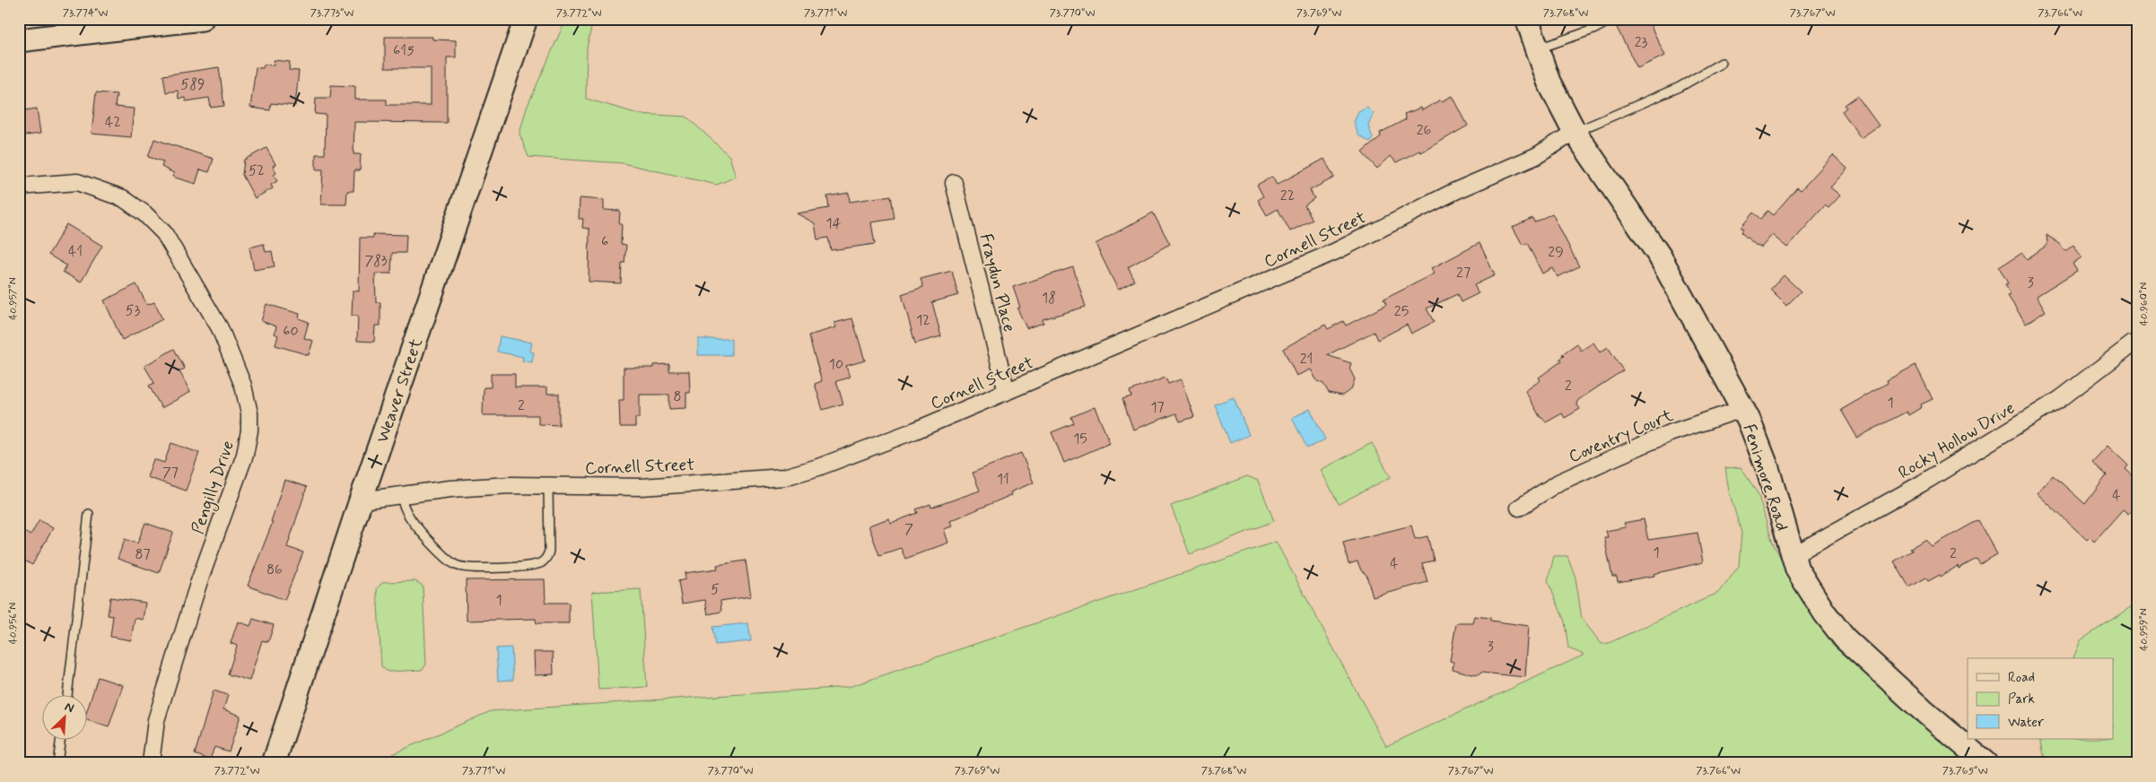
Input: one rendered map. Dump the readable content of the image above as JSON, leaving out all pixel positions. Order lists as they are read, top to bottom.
{
  "streets": {
    "street": [
      "Cornell Street",
      "Fraydun Place",
      "Weaver Street",
      "Coventry Court",
      "Rocky Hollow Drive",
      "Fenimore Road",
      "Pengilly Drive"
    ]
  },
  "crossings": [
    ["Cornell Street", "Fraydun Place"],
    ["Cornell Street", "Weaver Street"],
    ["Cornell Street", "Fenimore Road"],
    ["Coventry Court", "Fenimore Road"],
    ["Rocky Hollow Drive", "Fenimore Road"]
  ],
  "house_numbers": [
    "23",
    "615",
    "589",
    "42",
    "26",
    "52",
    "22",
    "14",
    "6",
    "41",
    "29",
    "783",
    "27",
    "3",
    "18",
    "53",
    "25",
    "12",
    "60",
    "21",
    "10",
    "2",
    "8",
    "1",
    "2",
    "17",
    "15",
    "77",
    "11",
    "4",
    "7",
    "1",
    "2",
    "87",
    "4",
    "86",
    "5",
    "1",
    "3"
  ],
  "legend": ["Road", "Park", "Water"],
  "north": "top right",
  "coordinates": [
    "73.774°W",
    "73.773°W",
    "73.772°W",
    "73.771°W",
    "73.770°W",
    "73.769°W",
    "73.768°W",
    "73.767°W",
    "73.766°W",
    "40.957°N",
    "40.960°N",
    "40.956°N",
    "40.959°N",
    "73.765°W"
  ]
}
